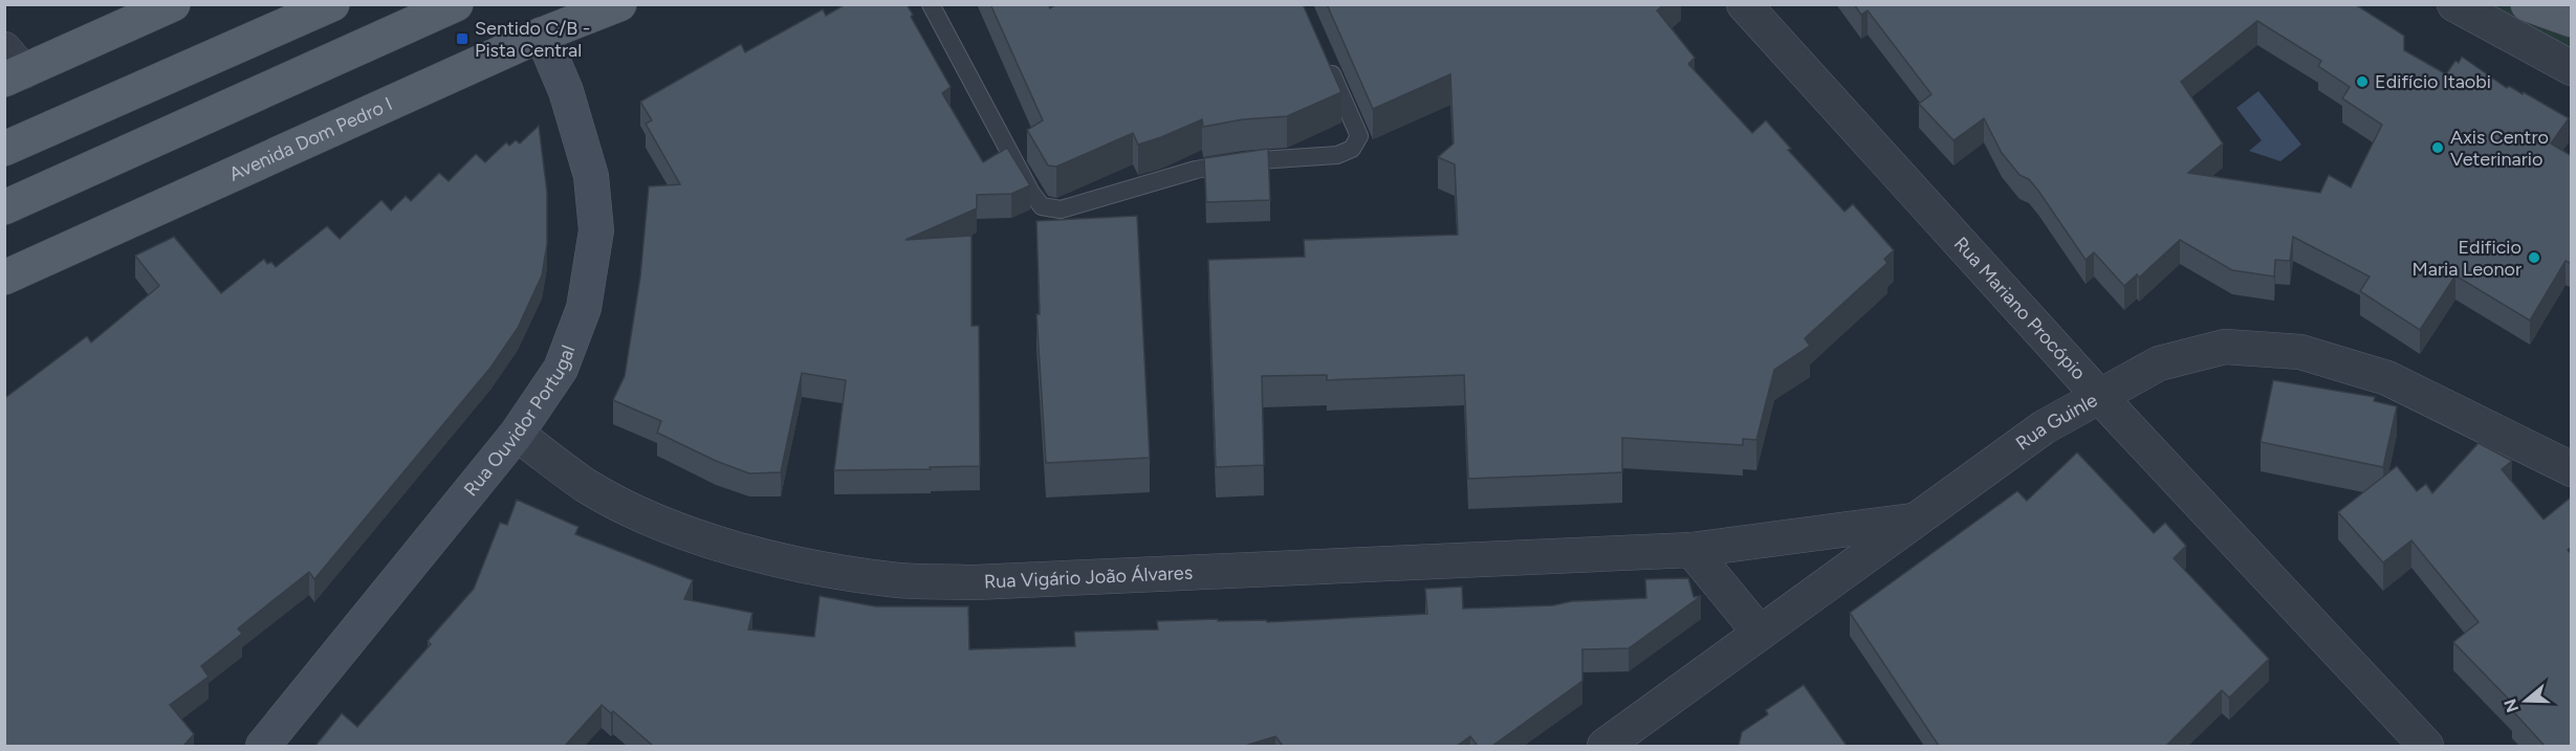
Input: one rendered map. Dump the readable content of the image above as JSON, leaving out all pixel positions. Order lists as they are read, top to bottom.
{
  "streets": {
    "main road": ["Avenida Dom Pedro I"],
    "street": [
      "Rua Mariano Procópio",
      "Rua Ouvidor Portugal",
      "Rua Guinle",
      "Rua Vigário João Álvares"
    ]
  },
  "crossings": [
    ["Avenida Dom Pedro I", "Rua Ouvidor Portugal"],
    ["Rua Mariano Procópio", "Rua Guinle"],
    ["Rua Ouvidor Portugal", "Rua Vigário João Álvares"],
    ["Rua Guinle", "Rua Vigário João Álvares"]
  ],
  "places": {
    "transit": ["Sentido C/B - Pista Central"],
    "other": ["Edifício Itaobi", "Axis Centro Veterinario", "Edificio Maria Leonor"]
  },
  "north": "left"
}
